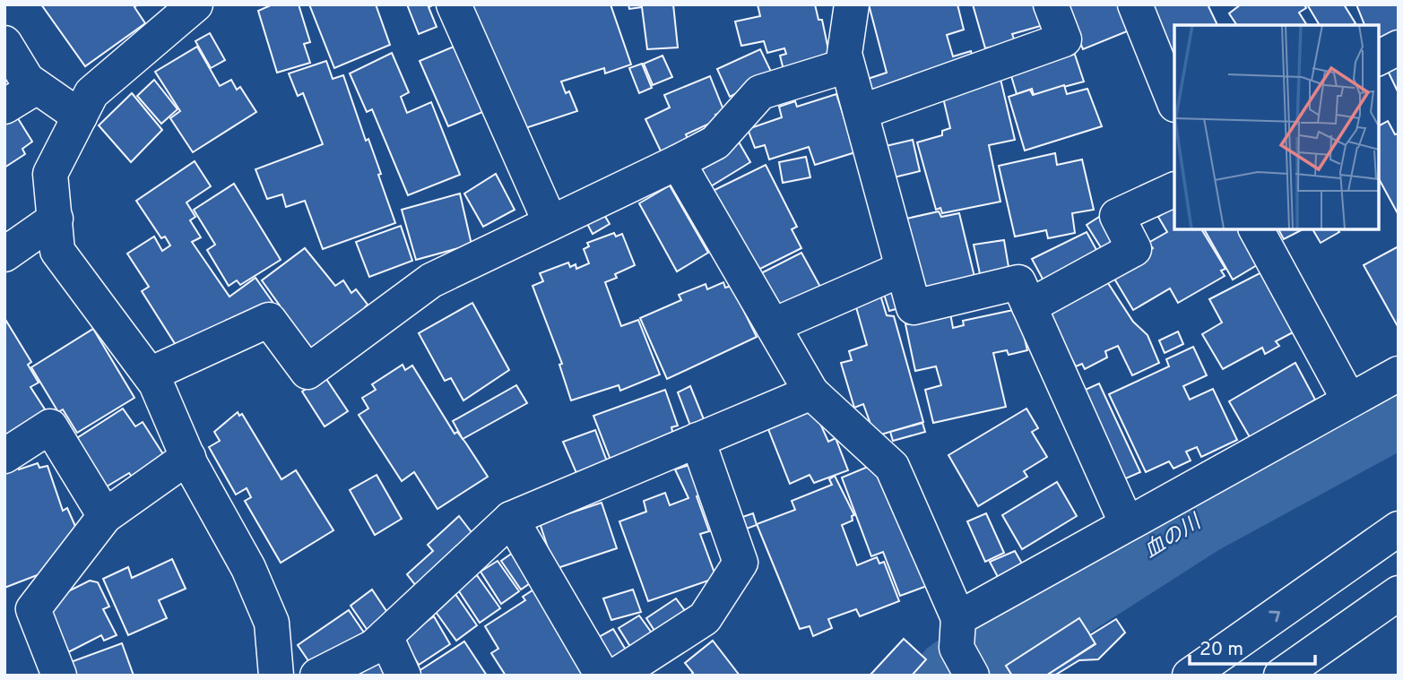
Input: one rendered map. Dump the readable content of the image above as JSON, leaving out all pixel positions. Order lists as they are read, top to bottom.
{
  "water": ["血の川"],
  "scale_bar": "20 m"
}
